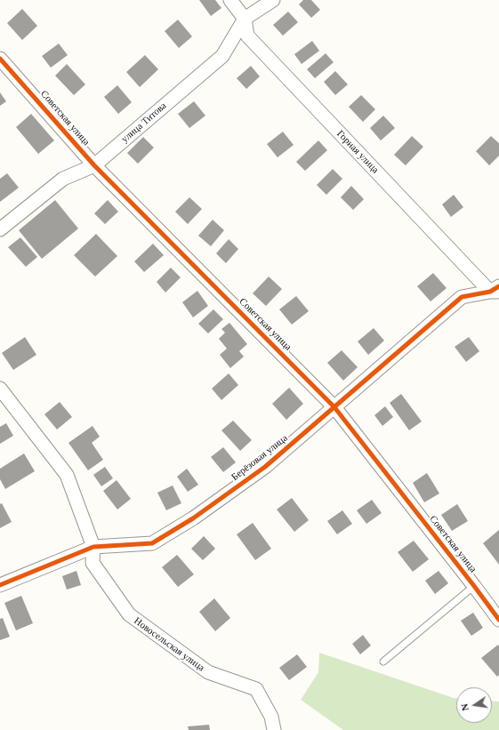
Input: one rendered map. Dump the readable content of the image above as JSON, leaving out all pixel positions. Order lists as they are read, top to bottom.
{
  "streets": {
    "street": [
      "Советская улица",
      "улица Титова",
      "Горная улица",
      "Берёзовая улица",
      "Новосельская улица"
    ]
  },
  "crossings": [
    ["Советская улица", "улица Титова"],
    ["Советская улица", "Берёзовая улица"],
    ["улица Титова", "Горная улица"],
    ["Горная улица", "Берёзовая улица"],
    ["Берёзовая улица", "Новосельская улица"]
  ],
  "north": "left"
}
